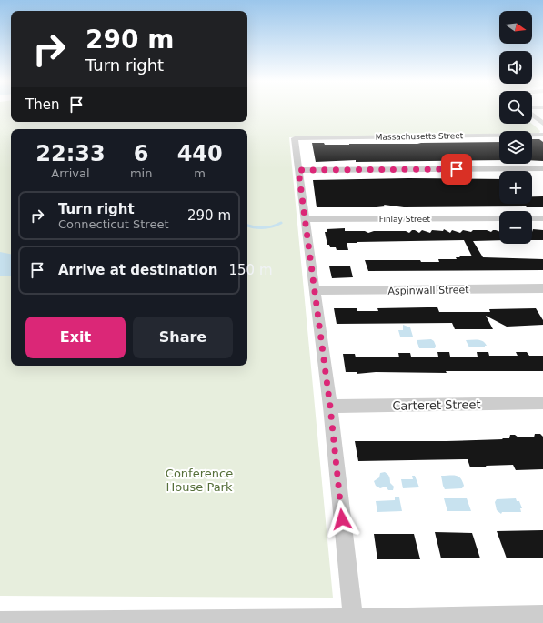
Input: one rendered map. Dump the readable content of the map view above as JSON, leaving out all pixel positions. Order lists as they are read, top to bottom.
{
  "streets": {
    "street": [
      "Massachusetts Street",
      "Finlay Street",
      "Aspinwall Street",
      "Carteret Street"
    ]
  },
  "parks": ["Conference House Park"],
  "north": "right",
  "page": {
    "map_buttons": ["+", "−"],
    "turn": ["290 m", "Turn right"],
    "then": "Then",
    "eta": [
      "22:33",
      "Arrival",
      "6",
      "min",
      "440",
      "m"
    ],
    "list": [
      {
        "name": "Turn right",
        "note": "Connecticut Street",
        "value": "290 m"
      },
      {
        "name": "Arrive at destination",
        "value": "150 m"
      }
    ],
    "buttons": ["Exit", "Share"]
  }
}
